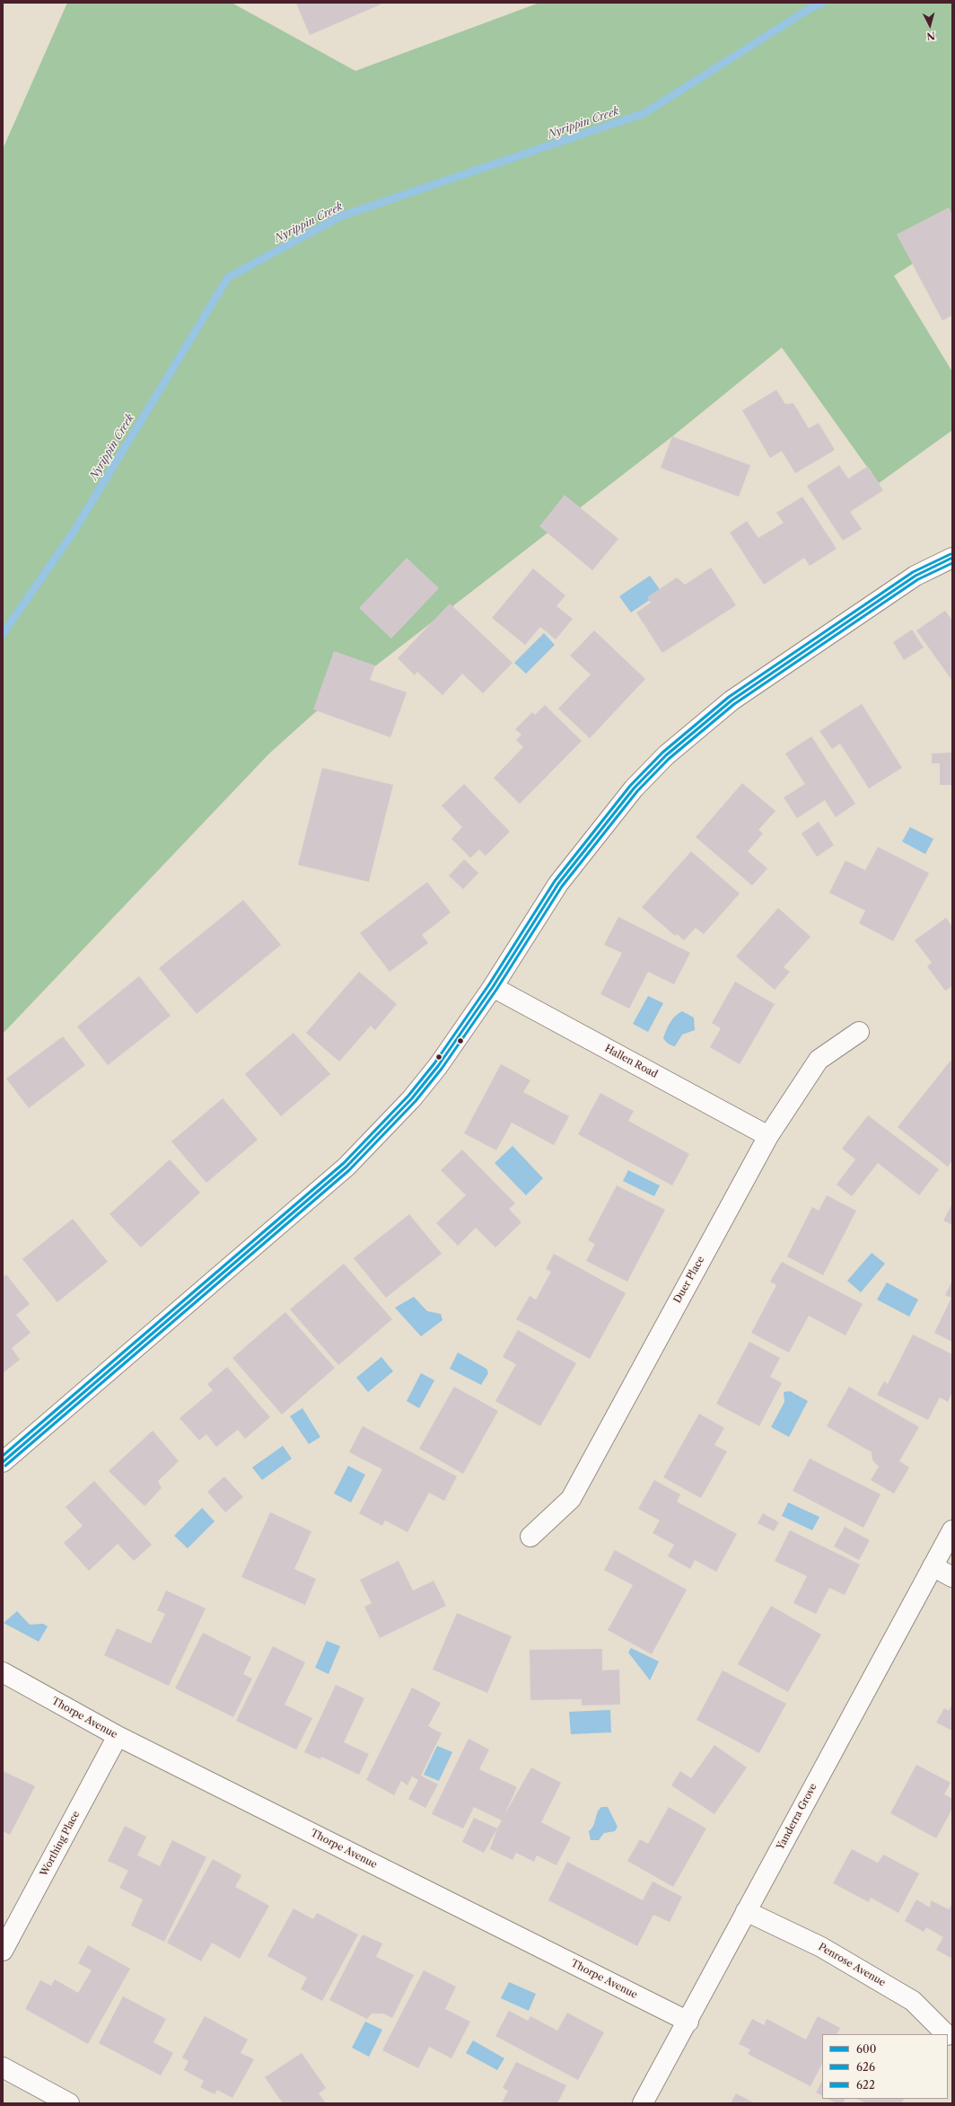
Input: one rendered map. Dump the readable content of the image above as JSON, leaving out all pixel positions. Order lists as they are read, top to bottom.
{
  "streets": {
    "street": [
      "Hallen Road",
      "Duer Place",
      "Thorpe Avenue",
      "Yanderra Grove",
      "Worthing Place",
      "Penrose Avenue"
    ]
  },
  "crossings": [
    ["Hallen Road", "Duer Place"],
    ["Thorpe Avenue", "Yanderra Grove"],
    ["Thorpe Avenue", "Worthing Place"],
    ["Yanderra Grove", "Penrose Avenue"]
  ],
  "water": ["Nyrippin Creek"],
  "lines": ["transit line 622", "transit line 600", "transit line 626"],
  "legend": ["600", "626", "622"],
  "north": "bottom"
}
